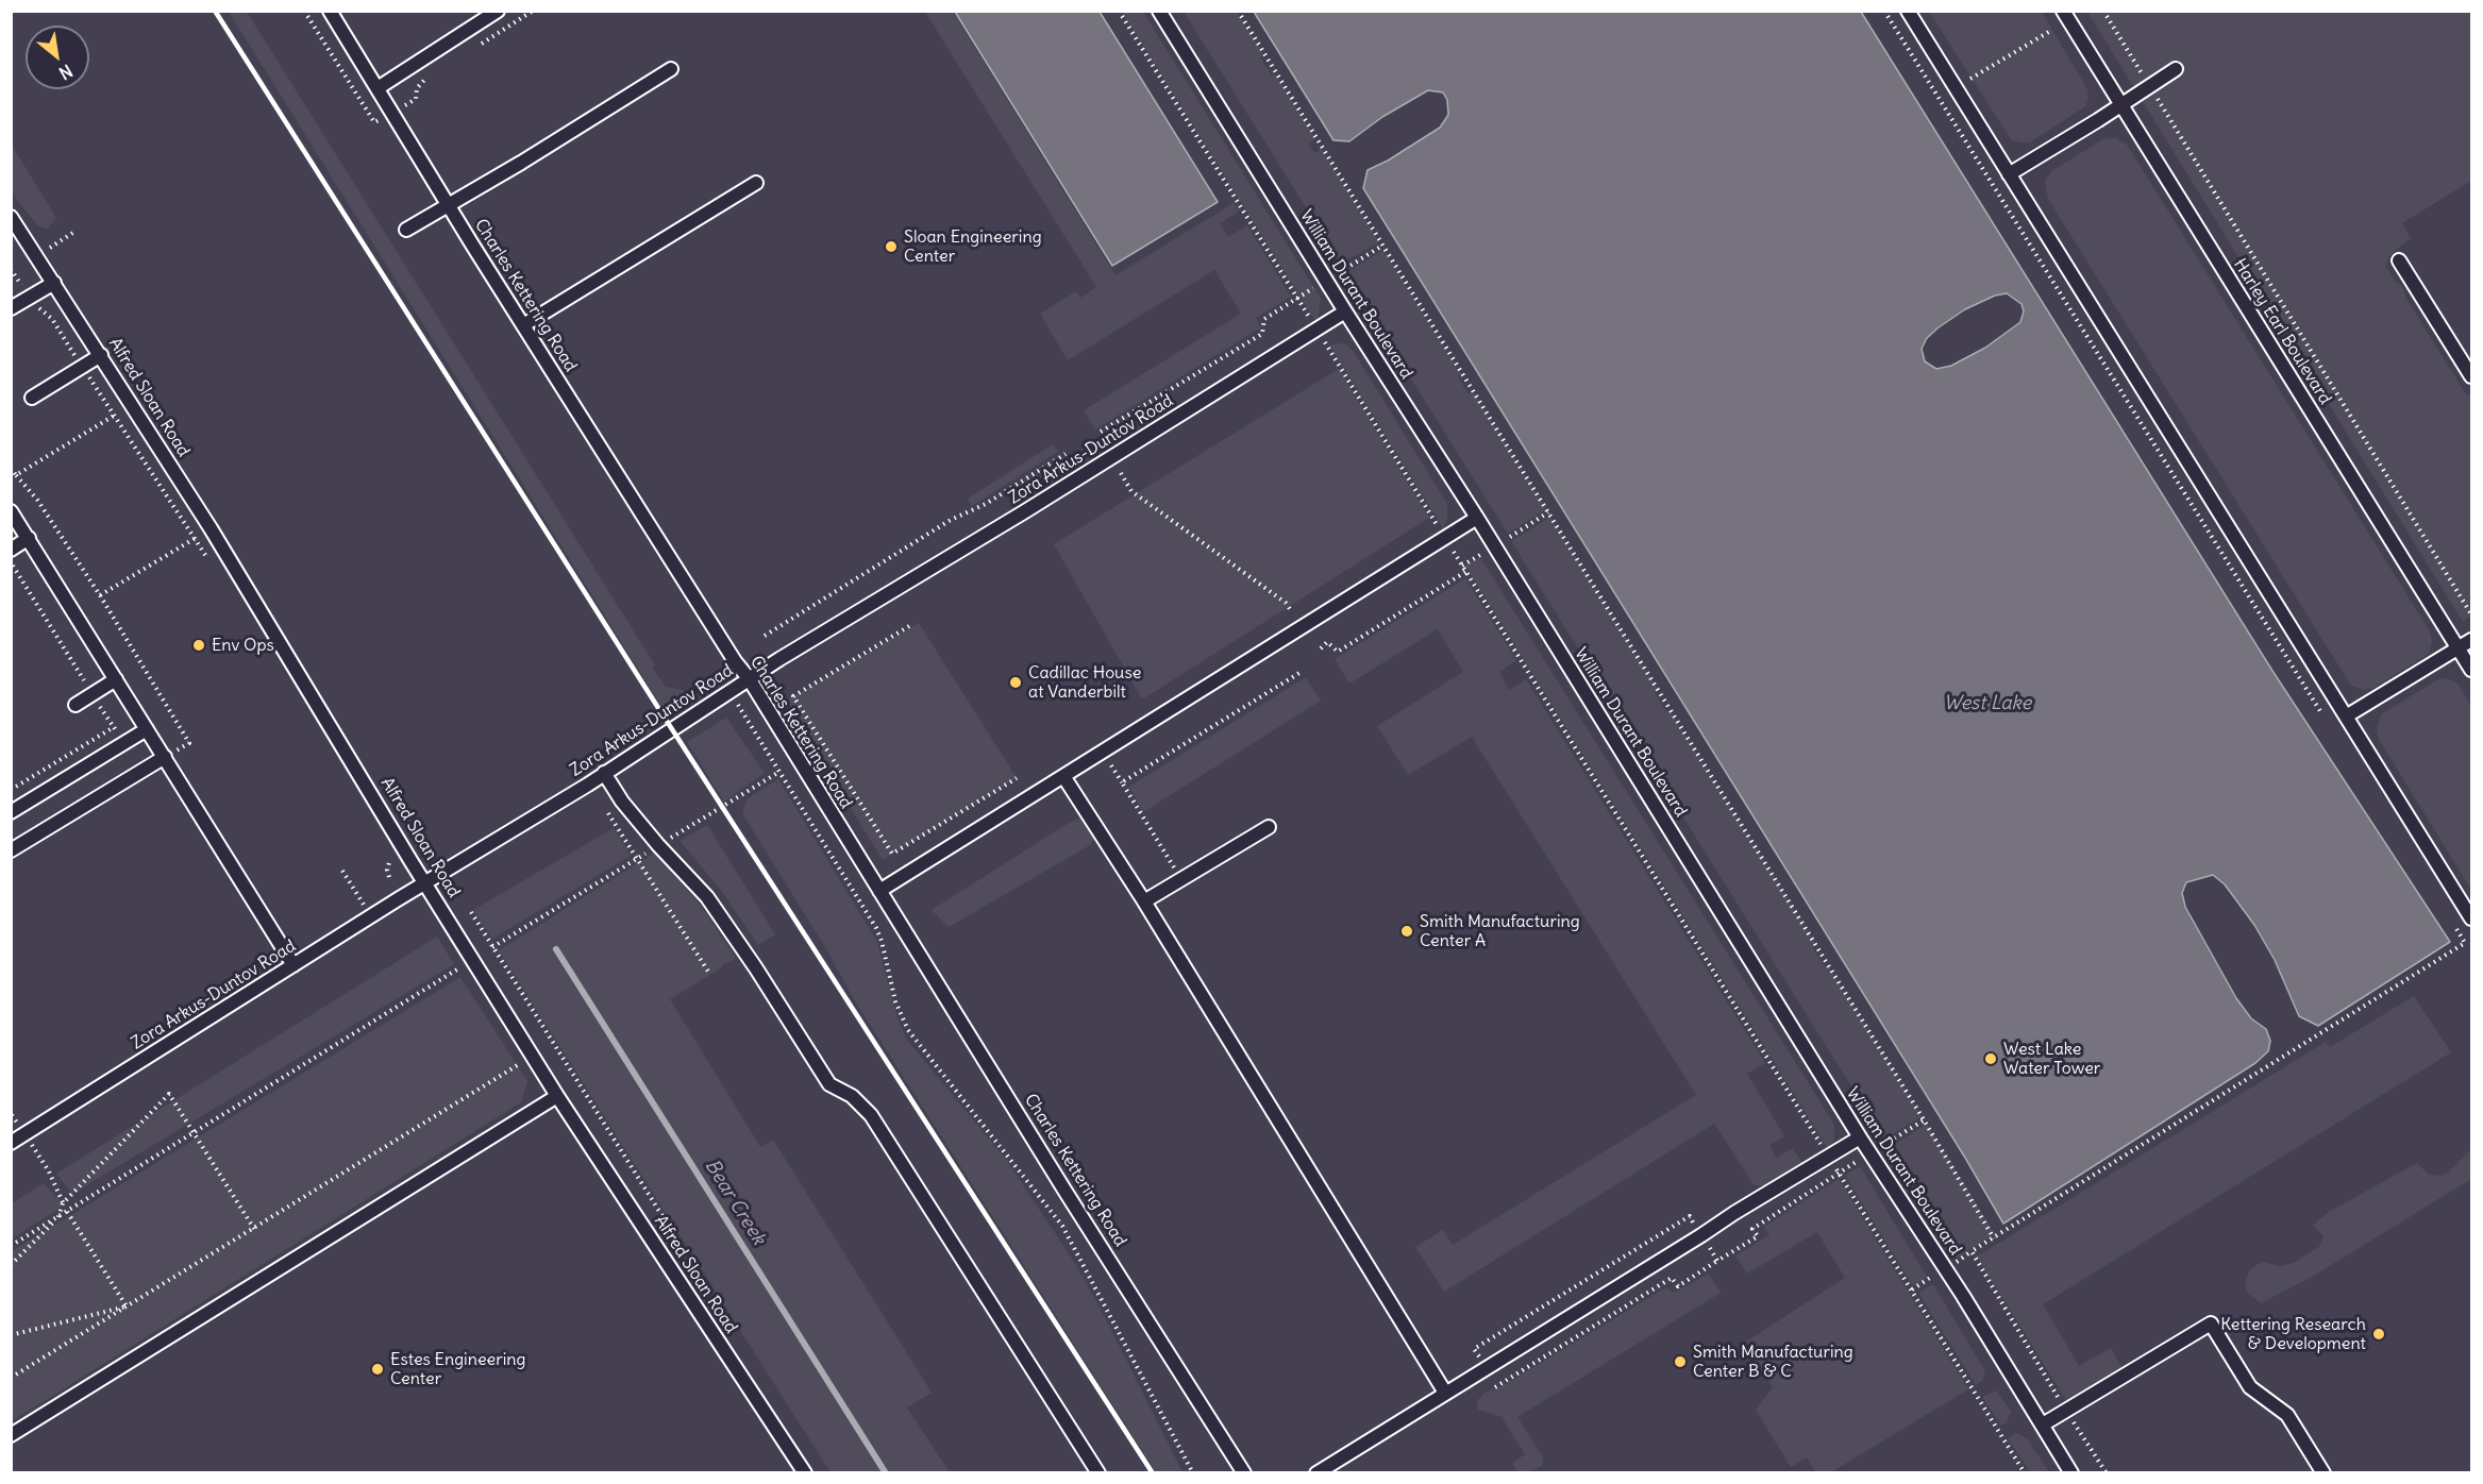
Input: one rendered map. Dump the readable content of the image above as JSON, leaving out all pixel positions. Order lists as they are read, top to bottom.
{
  "streets": {
    "lane": [
      "William Durant Boulevard",
      "Charles Kettering Road",
      "Harley Earl Boulevard",
      "Alfred Sloan Road",
      "Zora Arkus-Duntov Road"
    ]
  },
  "crossings": [
    ["William Durant Boulevard", "Zora Arkus-Duntov Road"],
    ["Charles Kettering Road", "Zora Arkus-Duntov Road"],
    ["Alfred Sloan Road", "Zora Arkus-Duntov Road"]
  ],
  "water": ["West Lake", "Bear Creek"],
  "places": [
    "Sloan Engineering Center",
    "Env Ops",
    "Cadillac House at Vanderbilt",
    "Smith Manufacturing Center A",
    "West Lake Water Tower",
    "Kettering Research & Development",
    "Smith Manufacturing Center B & C",
    "Estes Engineering Center"
  ],
  "north": "bottom right"
}
